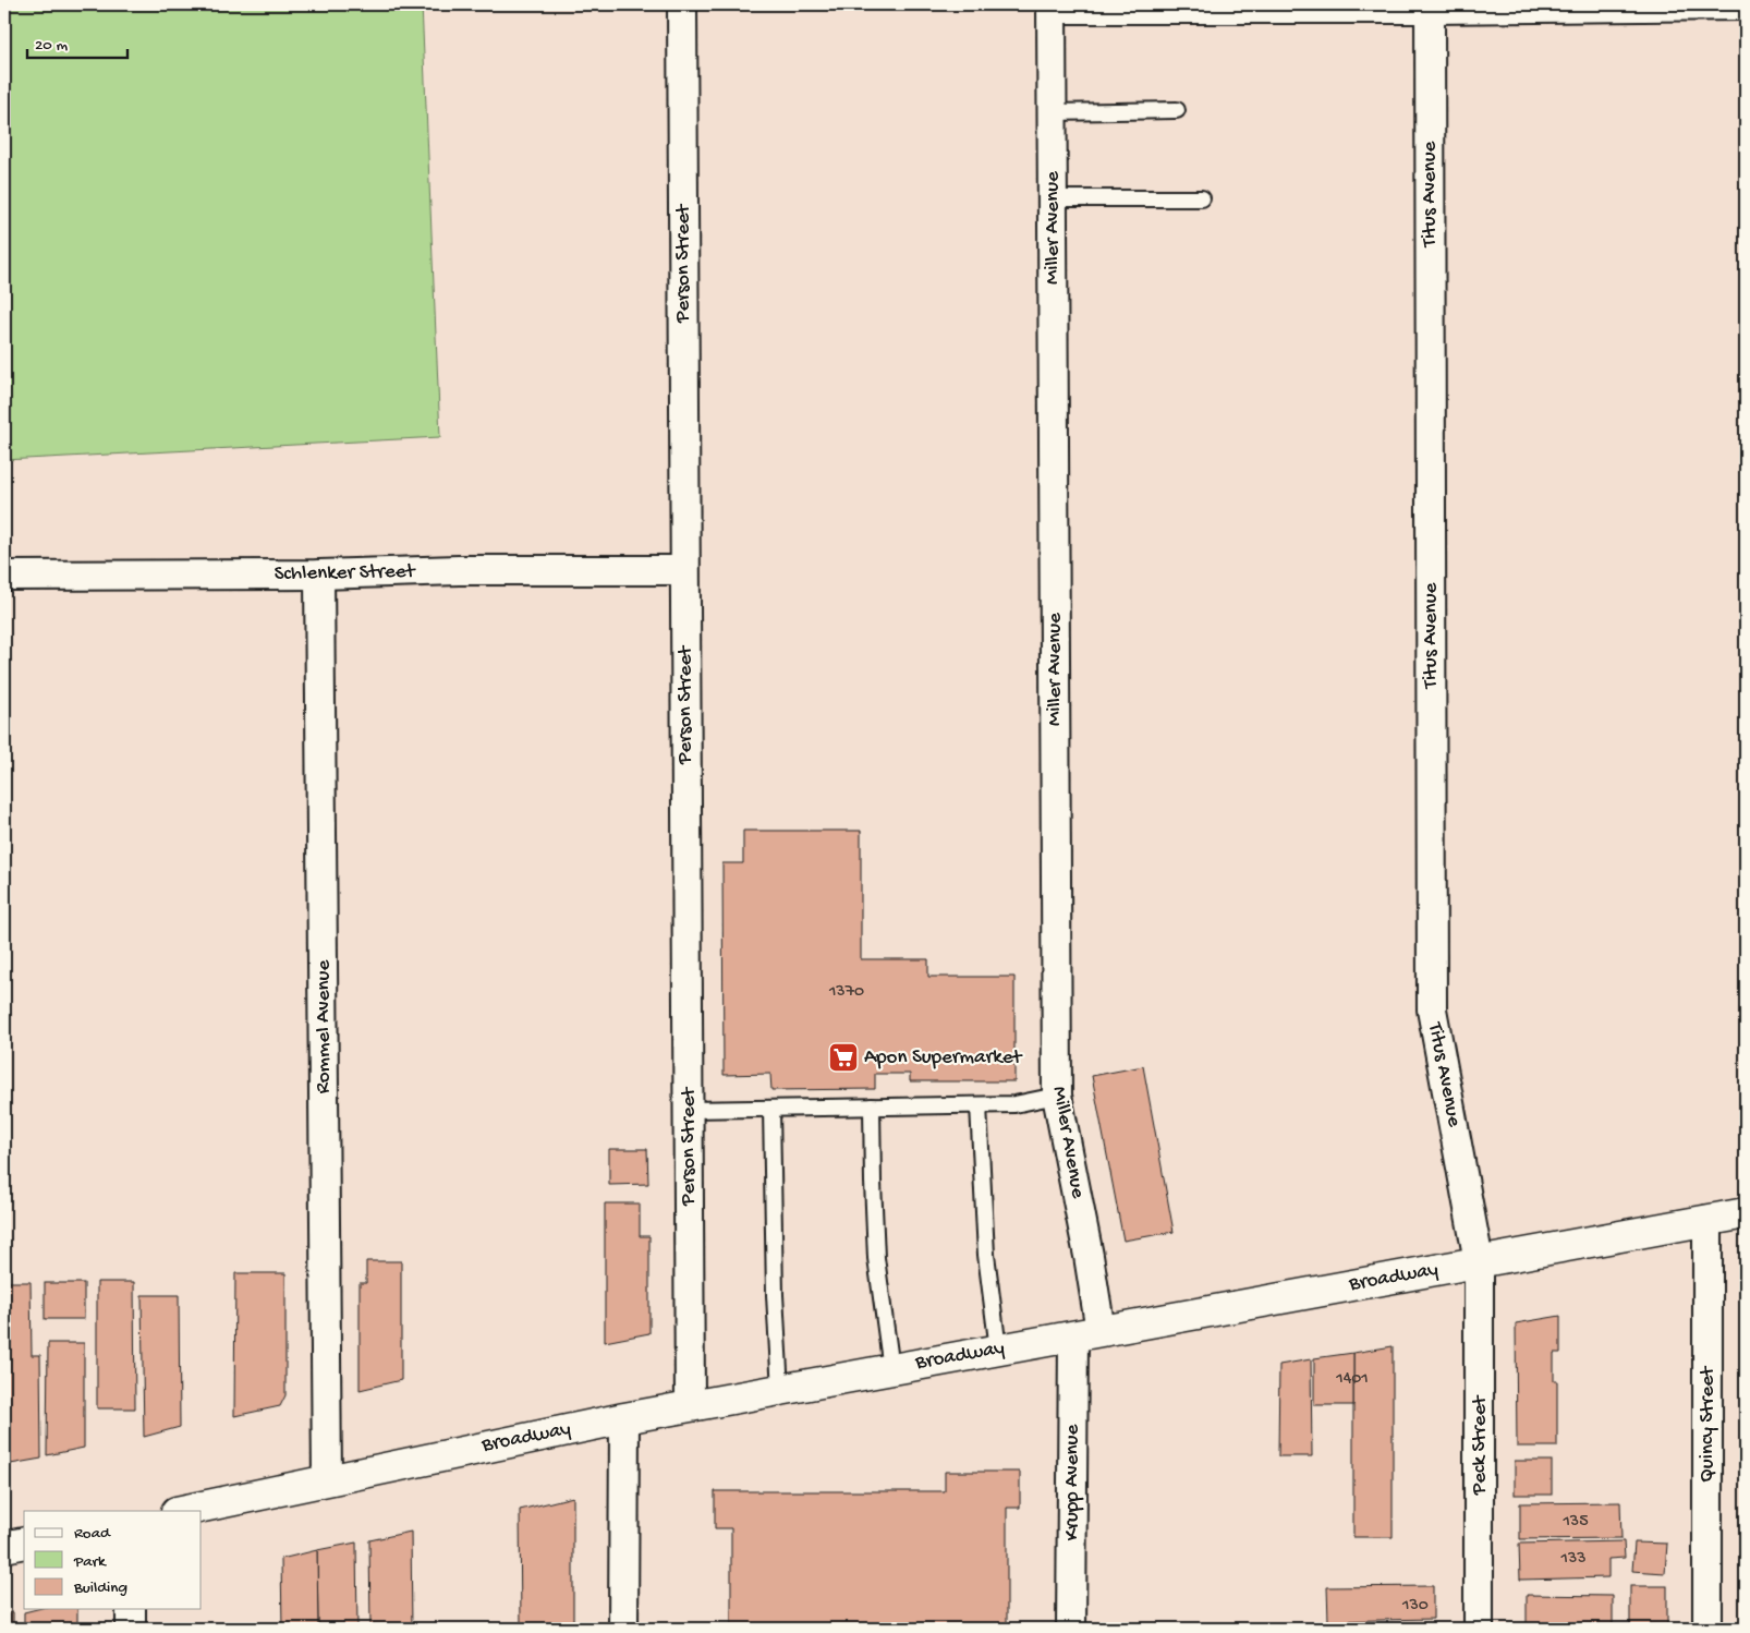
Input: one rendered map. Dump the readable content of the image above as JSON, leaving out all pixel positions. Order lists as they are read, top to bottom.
{
  "streets": {
    "main road": ["Broadway"],
    "street": [
      "Titus Avenue",
      "Miller Avenue",
      "Person Street",
      "Schlenker Street",
      "Rommel Avenue",
      "Quincy Street",
      "Peck Street",
      "Krupp Avenue"
    ]
  },
  "crossings": [
    ["Titus Avenue", "Broadway"],
    ["Titus Avenue", "Peck Street"],
    ["Miller Avenue", "Broadway"],
    ["Miller Avenue", "Krupp Avenue"],
    ["Person Street", "Schlenker Street"],
    ["Person Street", "Broadway"],
    ["Schlenker Street", "Rommel Avenue"],
    ["Rommel Avenue", "Broadway"],
    ["Broadway", "Quincy Street"],
    ["Broadway", "Peck Street"],
    ["Broadway", "Krupp Avenue"]
  ],
  "places": {
    "supermarket": ["Apon Supermarket"]
  },
  "house_numbers": [
    "1370",
    "1401",
    "135",
    "133",
    "130"
  ],
  "legend": ["Road", "Park", "Building"],
  "scale_bar": "20 m"
}
